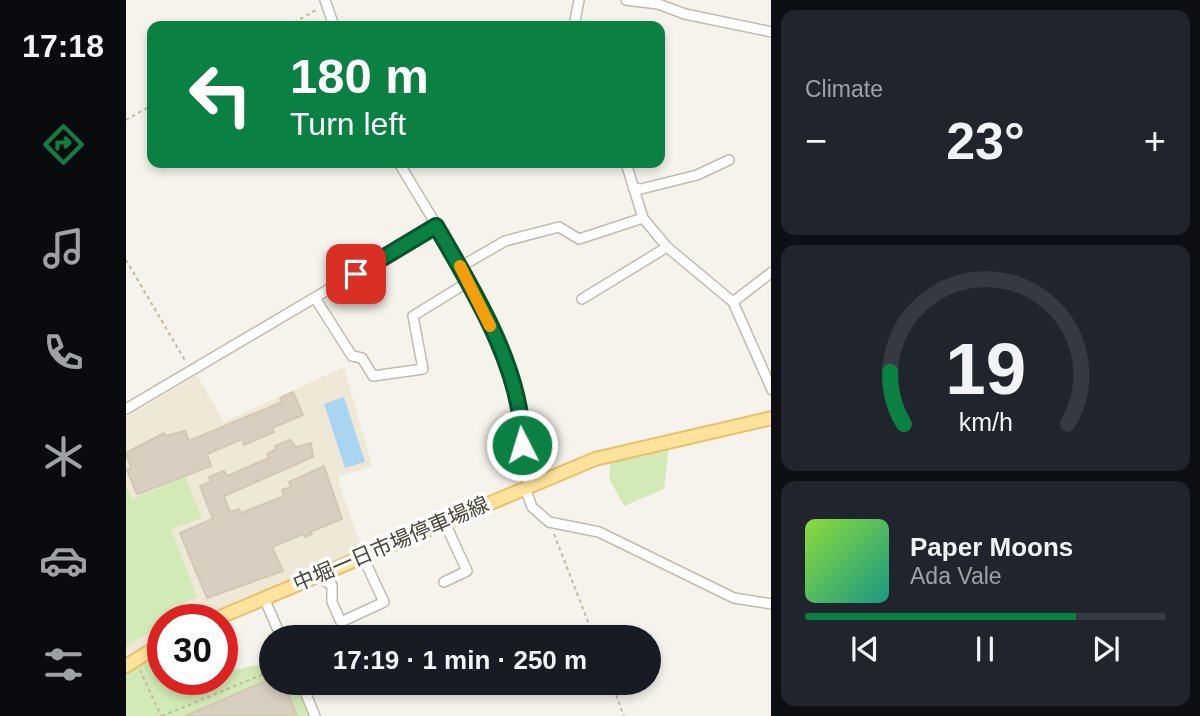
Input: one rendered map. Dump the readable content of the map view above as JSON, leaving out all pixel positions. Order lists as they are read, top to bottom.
{
  "streets": {
    "main road": ["中堀一日市場停車場線"]
  },
  "page": {
    "tabs": "17:18",
    "tile": "Climate",
    "turn": ["180 m", "Turn left"],
    "heat": ["−", "23°", "+"],
    "song": ["Paper Moons", "Ada Vale"],
    "limit": "30",
    "trip": "17:19 · 1 min · 250 m",
    "gauge": ["19", "km/h"]
  }
}
